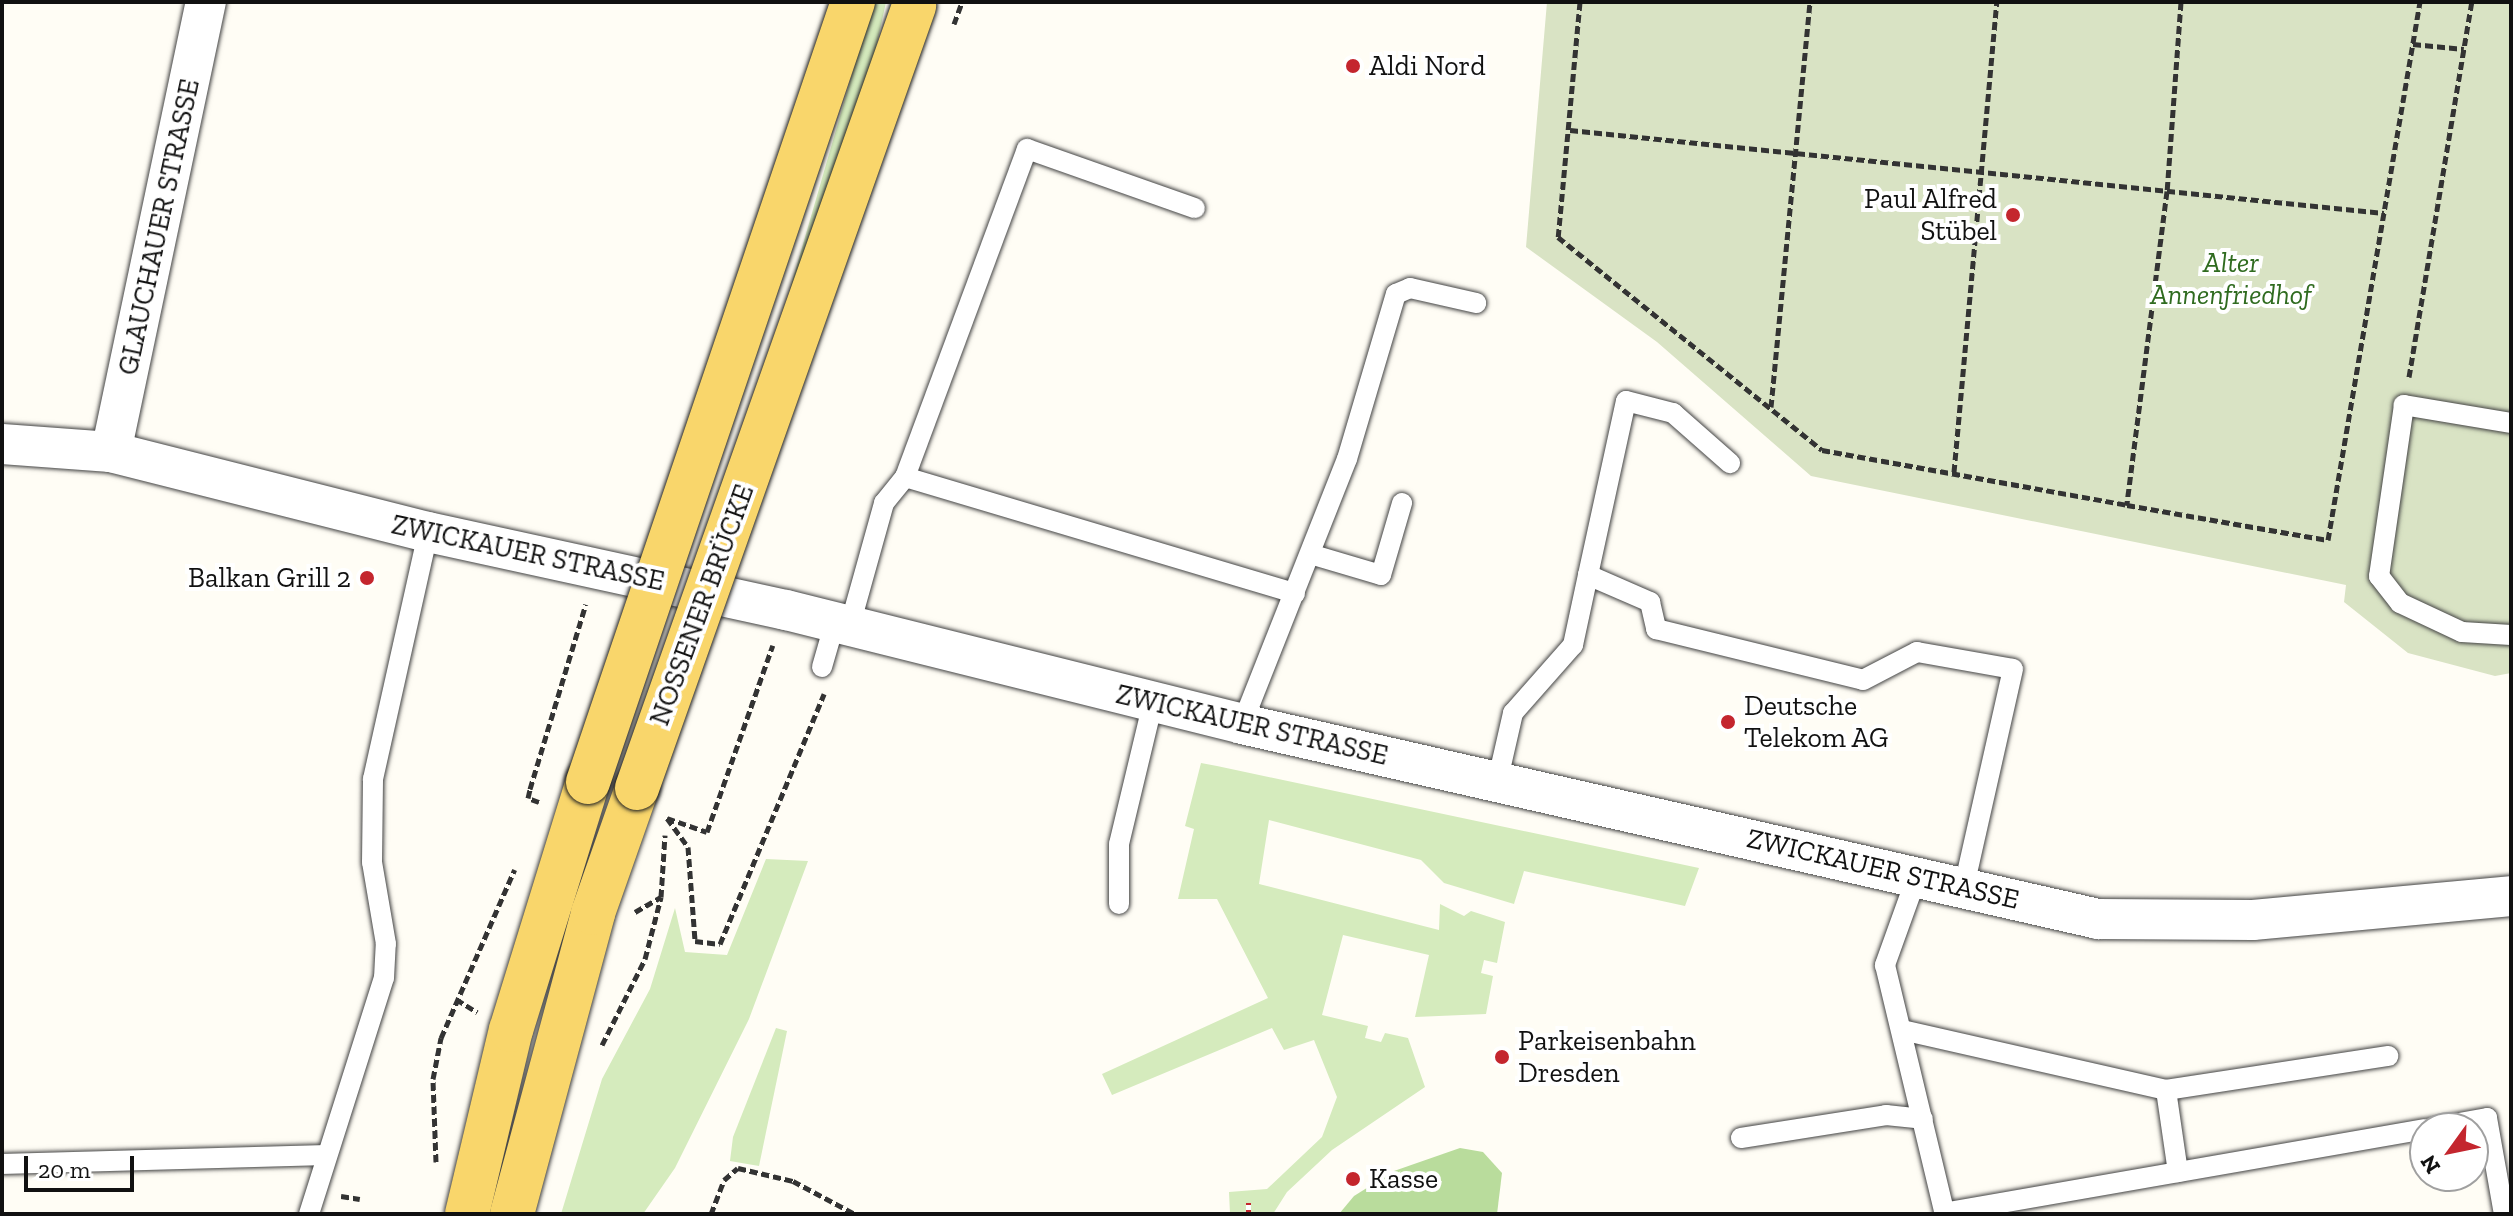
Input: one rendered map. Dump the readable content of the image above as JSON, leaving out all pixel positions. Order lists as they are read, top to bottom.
{
  "streets": {
    "main road": ["NOSSENER BRÜCKE"],
    "street": ["GLAUCHAUER STRASSE", "ZWICKAUER STRASSE"]
  },
  "crossings": [
    ["GLAUCHAUER STRASSE", "ZWICKAUER STRASSE"]
  ],
  "parks": ["Alter Annenfriedhof"],
  "places": [
    "Aldi Nord",
    "Paul Alfred Stübel",
    "Balkan Grill 2",
    "Deutsche Telekom AG",
    "Parkeisenbahn Dresden",
    "Kasse"
  ],
  "scale_bar": "20 m",
  "north": "bottom left"
}
